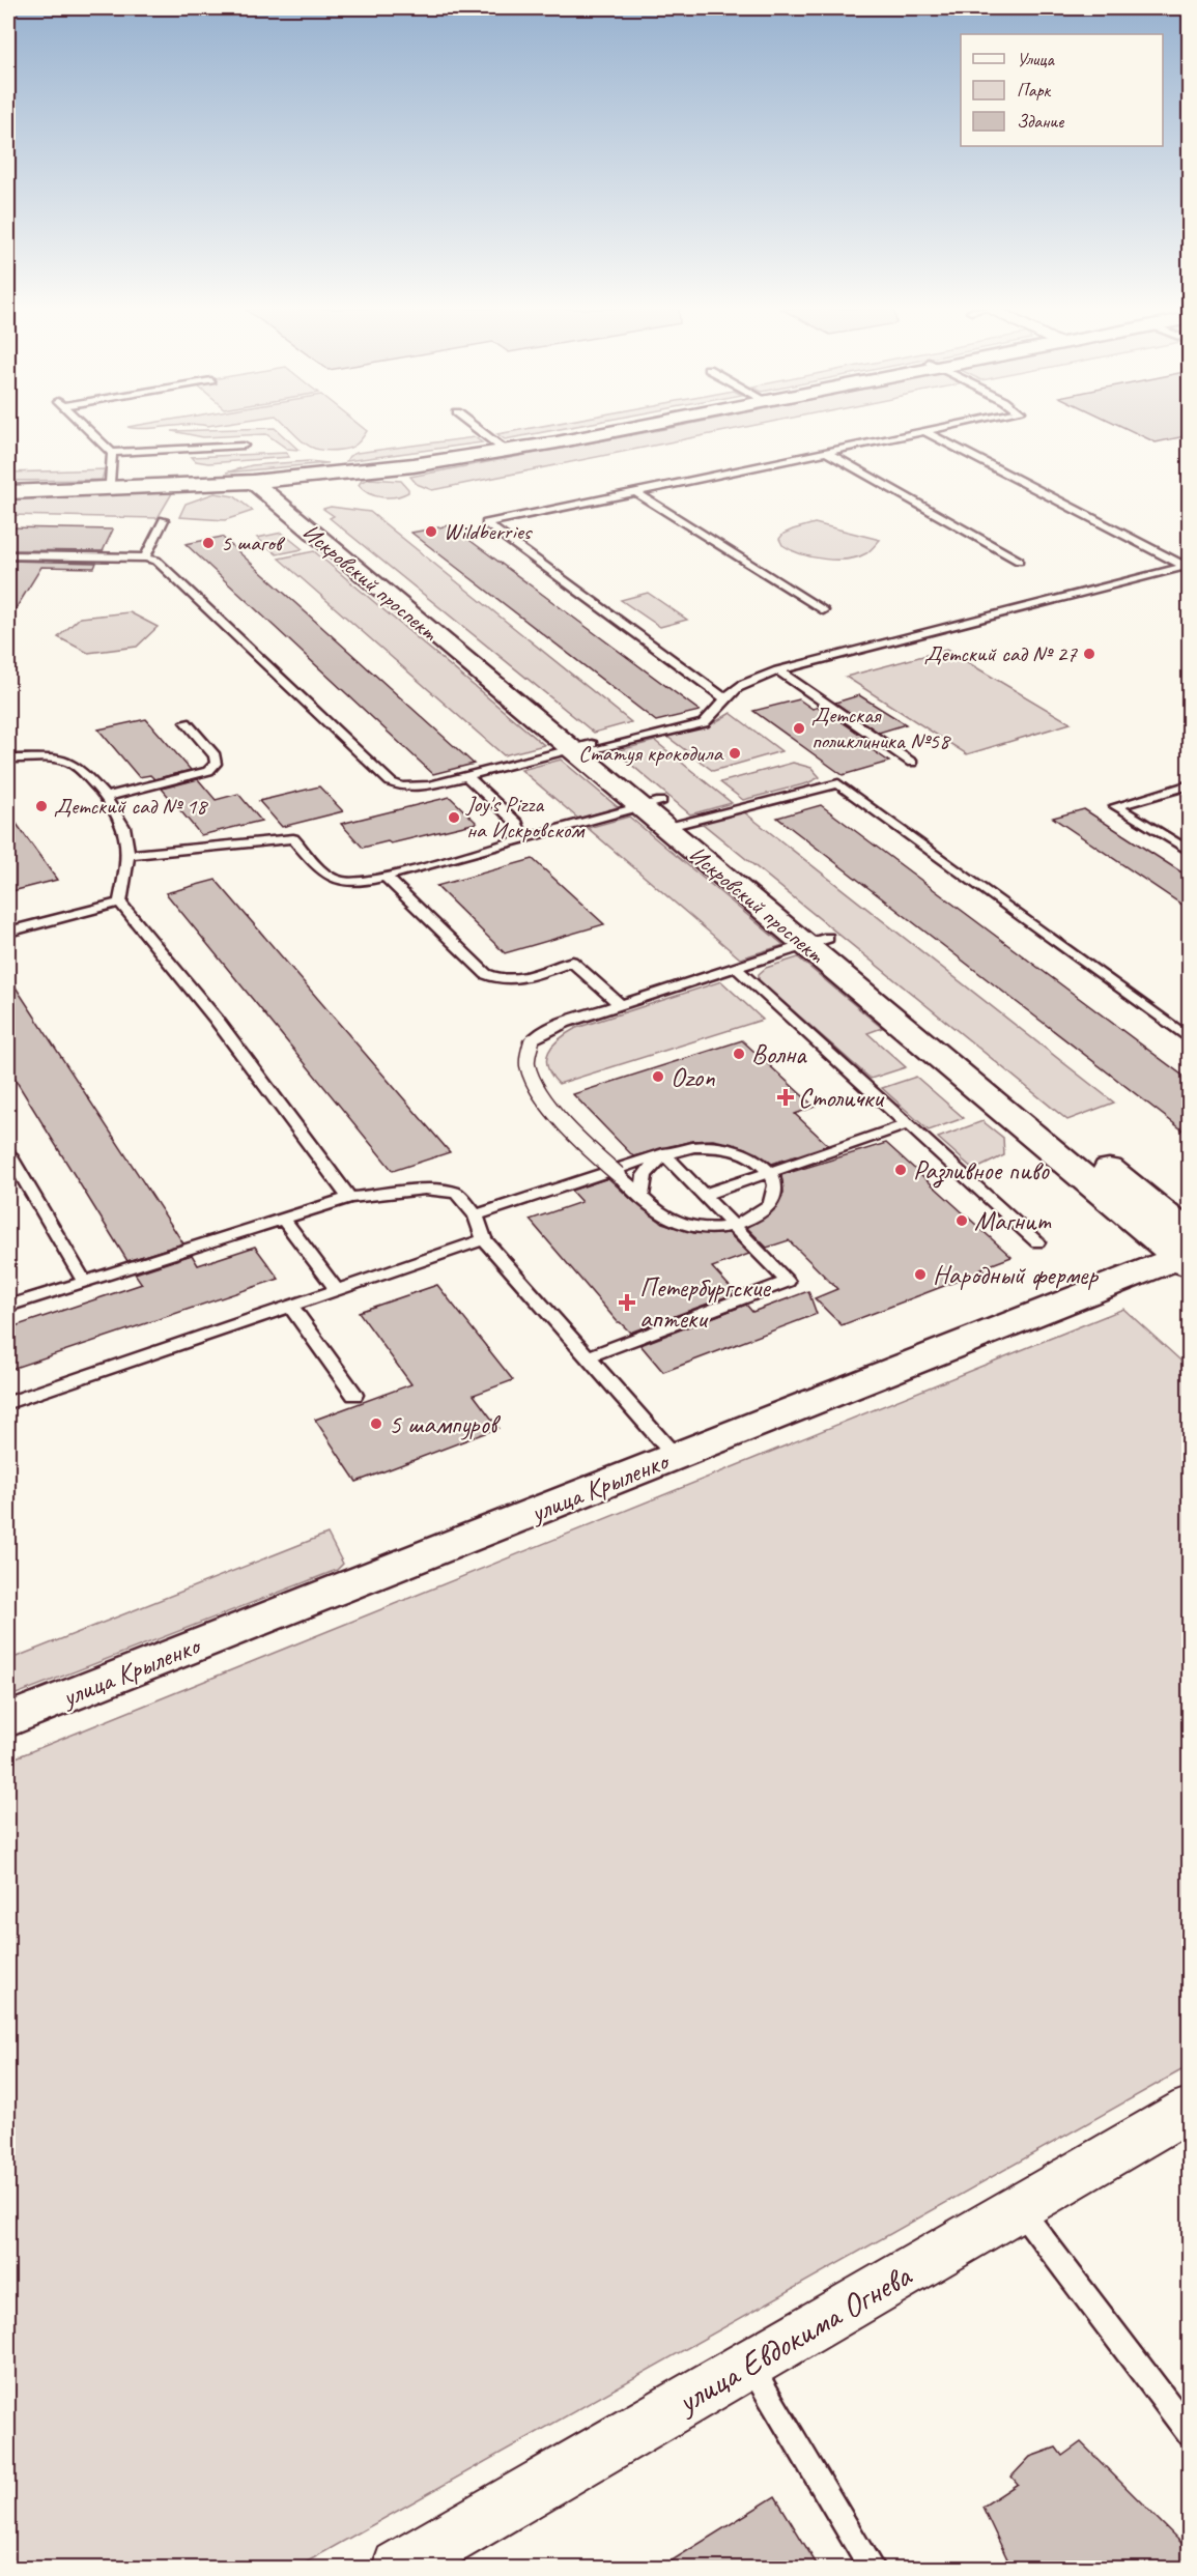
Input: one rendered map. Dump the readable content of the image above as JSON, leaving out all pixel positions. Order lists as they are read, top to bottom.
{
  "streets": {
    "street": ["Искровский проспект", "улица Крыленко", "улица Евдокима Огнева"]
  },
  "crossings": [
    ["Искровский проспект", "улица Крыленко"]
  ],
  "places": {
    "other": [
      "Wildberries",
      "5 шагов",
      "Детский сад № 27",
      "Детская поликлиника №58",
      "Статуя крокодила",
      "Детский сад № 18",
      "Joy's Pizza на Искровском",
      "Волна",
      "Ozon",
      "Разливное пиво",
      "Магнит",
      "Народный фермер",
      "5 шампуров"
    ],
    "health": ["Столички", "Петербургские аптеки"]
  },
  "legend": ["Улица", "Парк", "Здание"]
}
